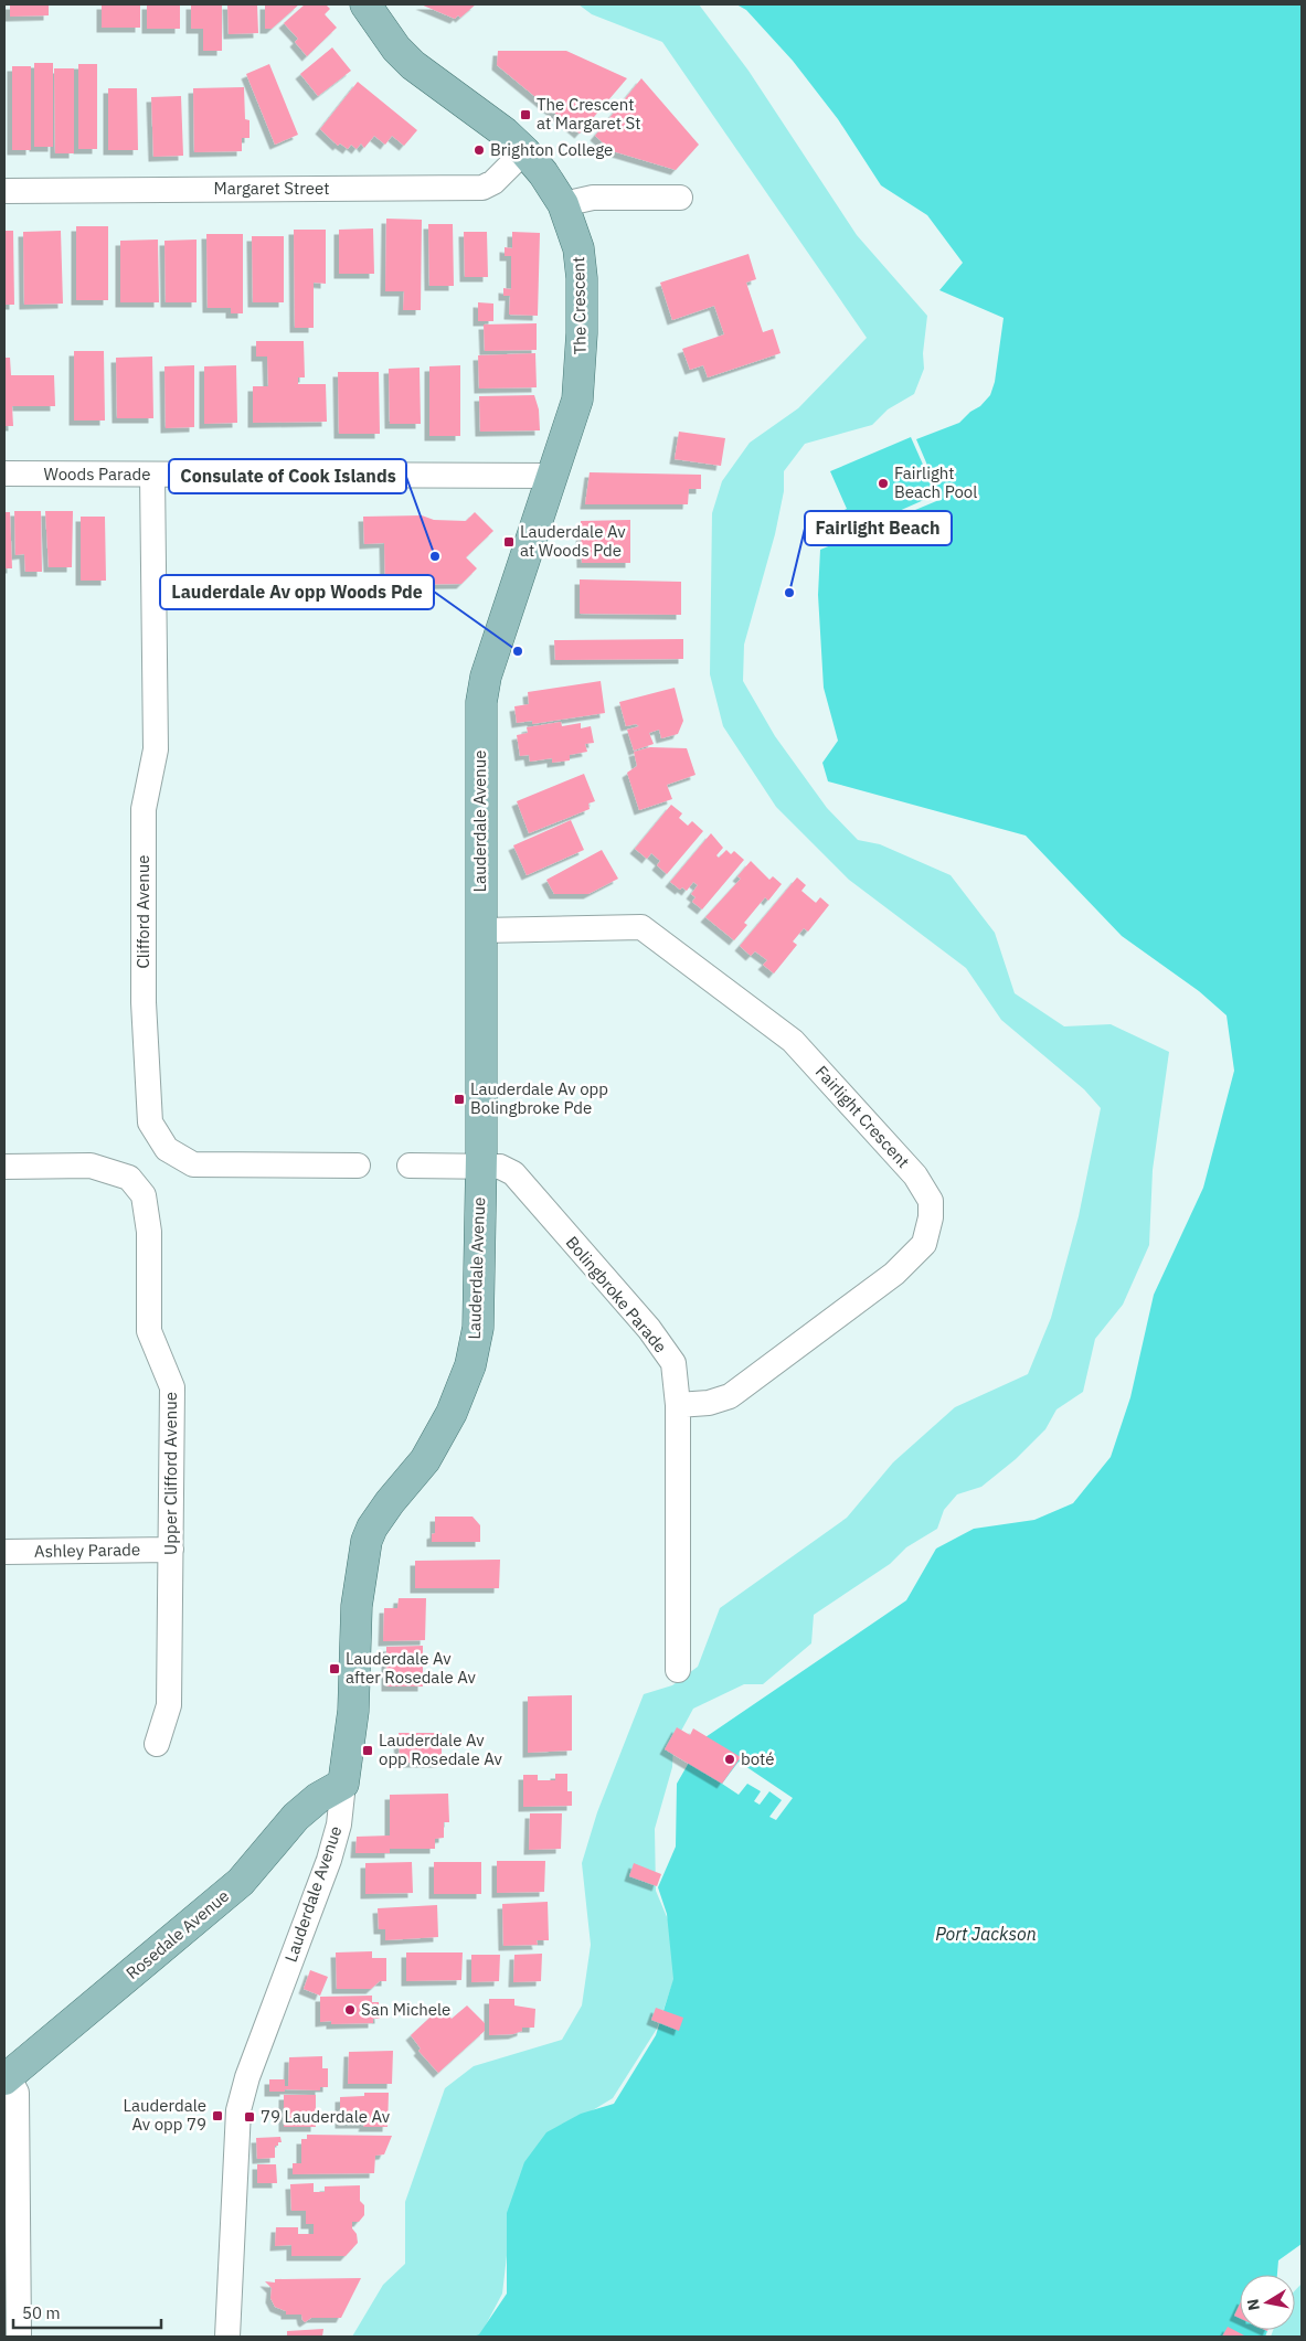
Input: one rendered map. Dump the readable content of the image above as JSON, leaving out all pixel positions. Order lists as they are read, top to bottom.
{
  "streets": {
    "main road": ["The Crescent", "Lauderdale Avenue", "Rosedale Avenue"],
    "street": [
      "Margaret Street",
      "Woods Parade",
      "Clifford Avenue",
      "Fairlight Crescent",
      "Bolingbroke Parade",
      "Upper Clifford Avenue",
      "Ashley Parade"
    ]
  },
  "crossings": [
    ["Margaret Street", "The Crescent"],
    ["The Crescent", "Woods Parade"],
    ["The Crescent", "Lauderdale Avenue"],
    ["Woods Parade", "Clifford Avenue"],
    ["Lauderdale Avenue", "Fairlight Crescent"],
    ["Lauderdale Avenue", "Bolingbroke Parade"],
    ["Lauderdale Avenue", "Rosedale Avenue"],
    ["Fairlight Crescent", "Bolingbroke Parade"],
    ["Upper Clifford Avenue", "Ashley Parade"]
  ],
  "water": ["Port Jackson"],
  "places": {
    "transit": [
      "The Crescent at Margaret St",
      "Lauderdale Av at Woods Pde",
      "Lauderdale Av opp Bolingbroke Pde",
      "Lauderdale Av after Rosedale Av",
      "Lauderdale Av opp Rosedale Av",
      "Lauderdale Av opp 79",
      "79 Lauderdale Av"
    ],
    "other": [
      "Brighton College",
      "Fairlight Beach Pool",
      "Consulate of Cook Islands",
      "Fairlight Beach",
      "Lauderdale Av opp Woods Pde",
      "boté",
      "San Michele"
    ]
  },
  "scale_bar": "50 m",
  "north": "left"
}
